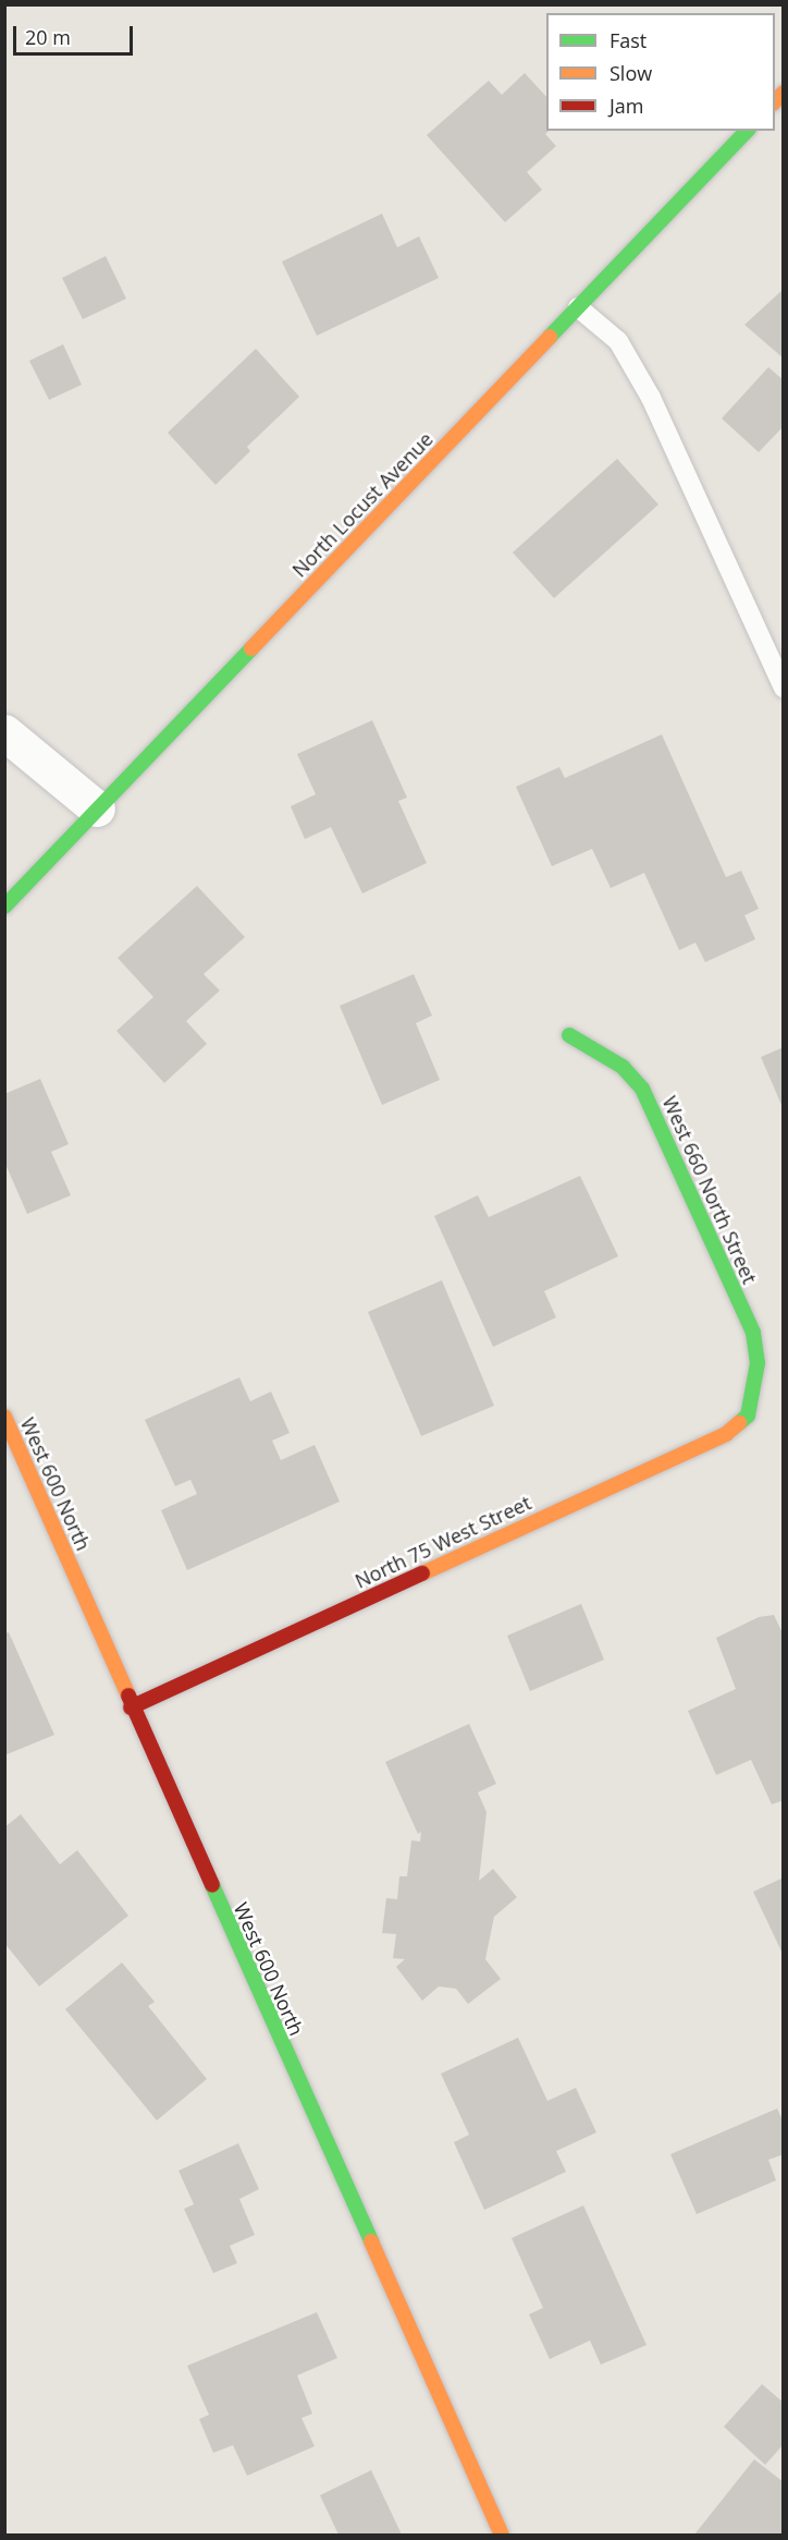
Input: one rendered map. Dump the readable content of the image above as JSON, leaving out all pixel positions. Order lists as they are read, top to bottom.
{
  "streets": {
    "street": [
      "North Locust Avenue",
      "West 660 North Street",
      "West 600 North",
      "North 75 West Street"
    ]
  },
  "crossings": [
    ["West 660 North Street", "North 75 West Street"],
    ["West 600 North", "North 75 West Street"]
  ],
  "legend": ["Fast", "Slow", "Jam"],
  "scale_bar": "20 m"
}
